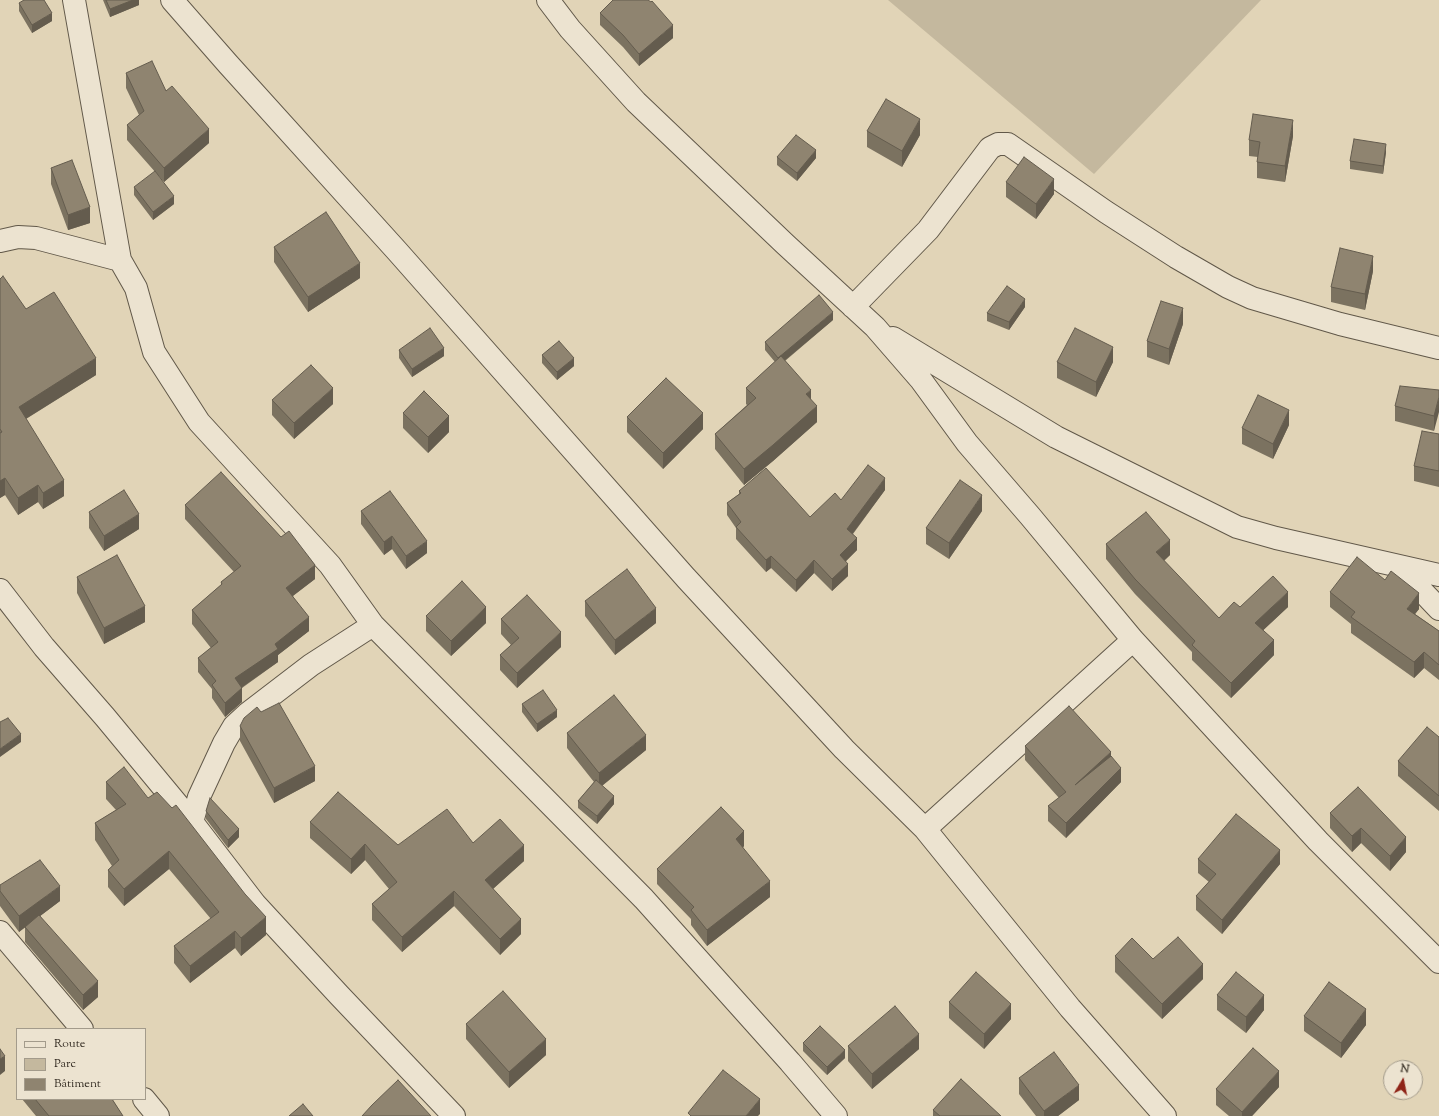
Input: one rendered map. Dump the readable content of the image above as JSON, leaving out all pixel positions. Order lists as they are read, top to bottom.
{
  "legend": ["Route", "Parc", "Bâtiment"],
  "north": "top"
}
